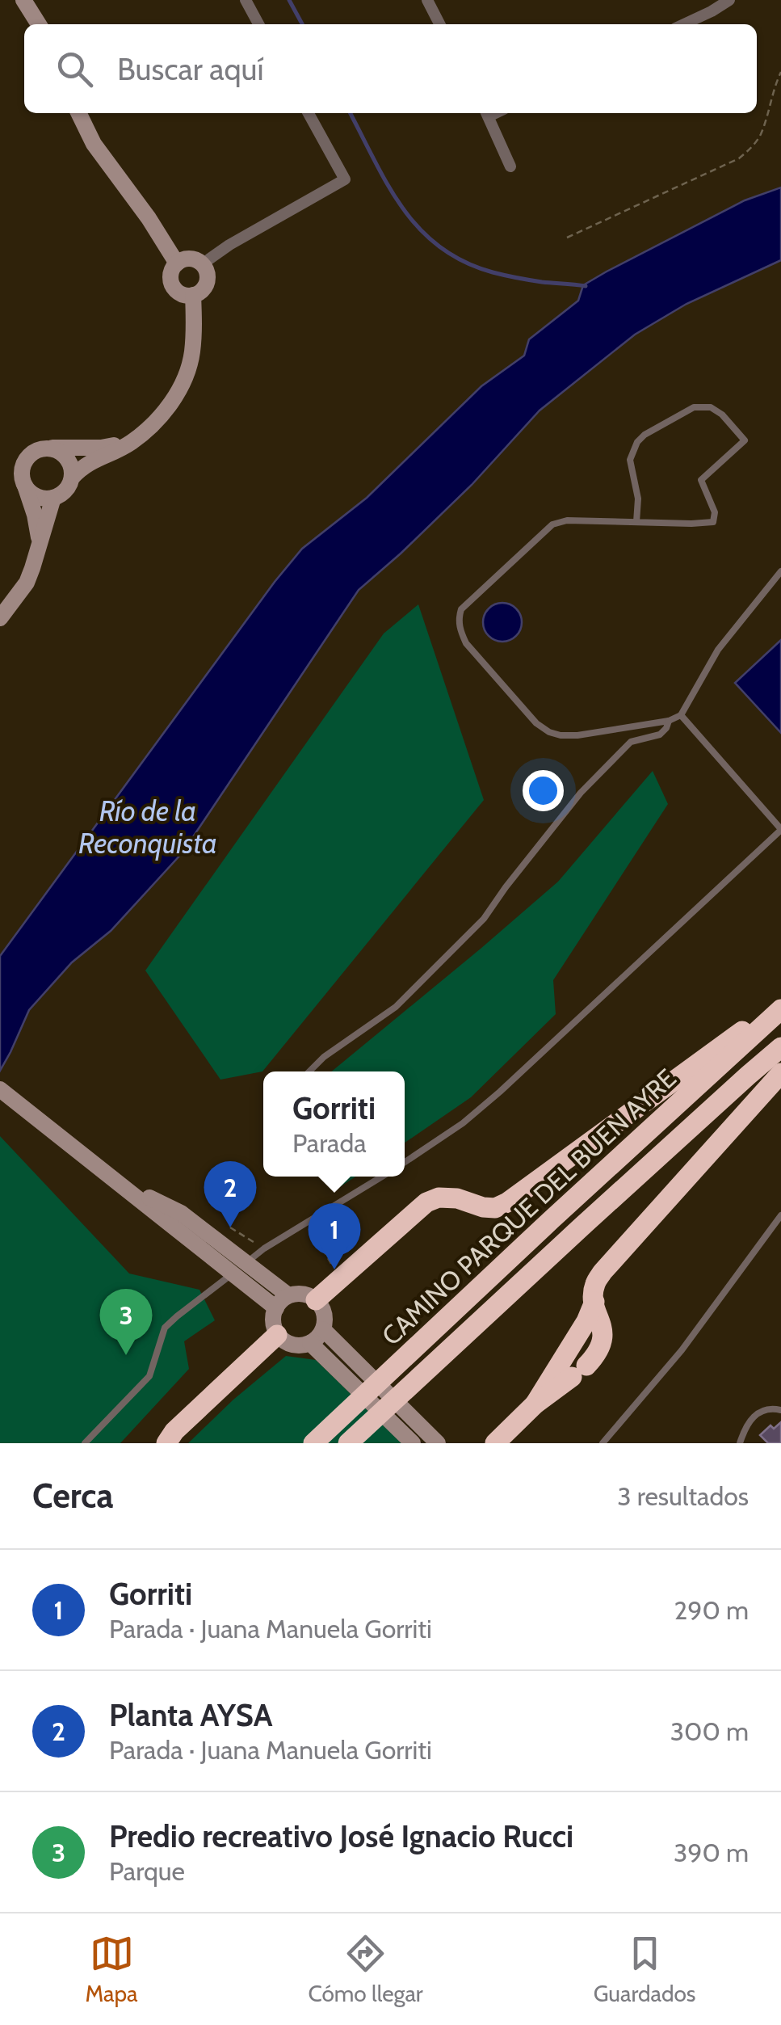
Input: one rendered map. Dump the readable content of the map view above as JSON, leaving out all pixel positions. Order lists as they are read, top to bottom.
{
  "streets": {
    "highway": ["CAMINO PARQUE DEL BUEN AYRE"]
  },
  "water": ["Río de la Reconquista"],
  "page": {
    "search": "Buscar aquí",
    "popup": ["Gorriti", "Parada"],
    "pins": ["2", "1", "3"],
    "heading": ["Cerca", "3 resultados"],
    "list": [
      {
        "mark": "1",
        "name": "Gorriti",
        "note": "Parada · Juana Manuela Gorriti",
        "value": "290 m"
      },
      {
        "mark": "2",
        "name": "Planta AYSA",
        "note": "Parada · Juana Manuela Gorriti",
        "value": "300 m"
      },
      {
        "mark": "3",
        "name": "Predio recreativo José Ignacio Rucci",
        "note": "Parque",
        "value": "390 m"
      }
    ],
    "nav": ["Mapa", "Cómo llegar", "Guardados"]
  }
}
